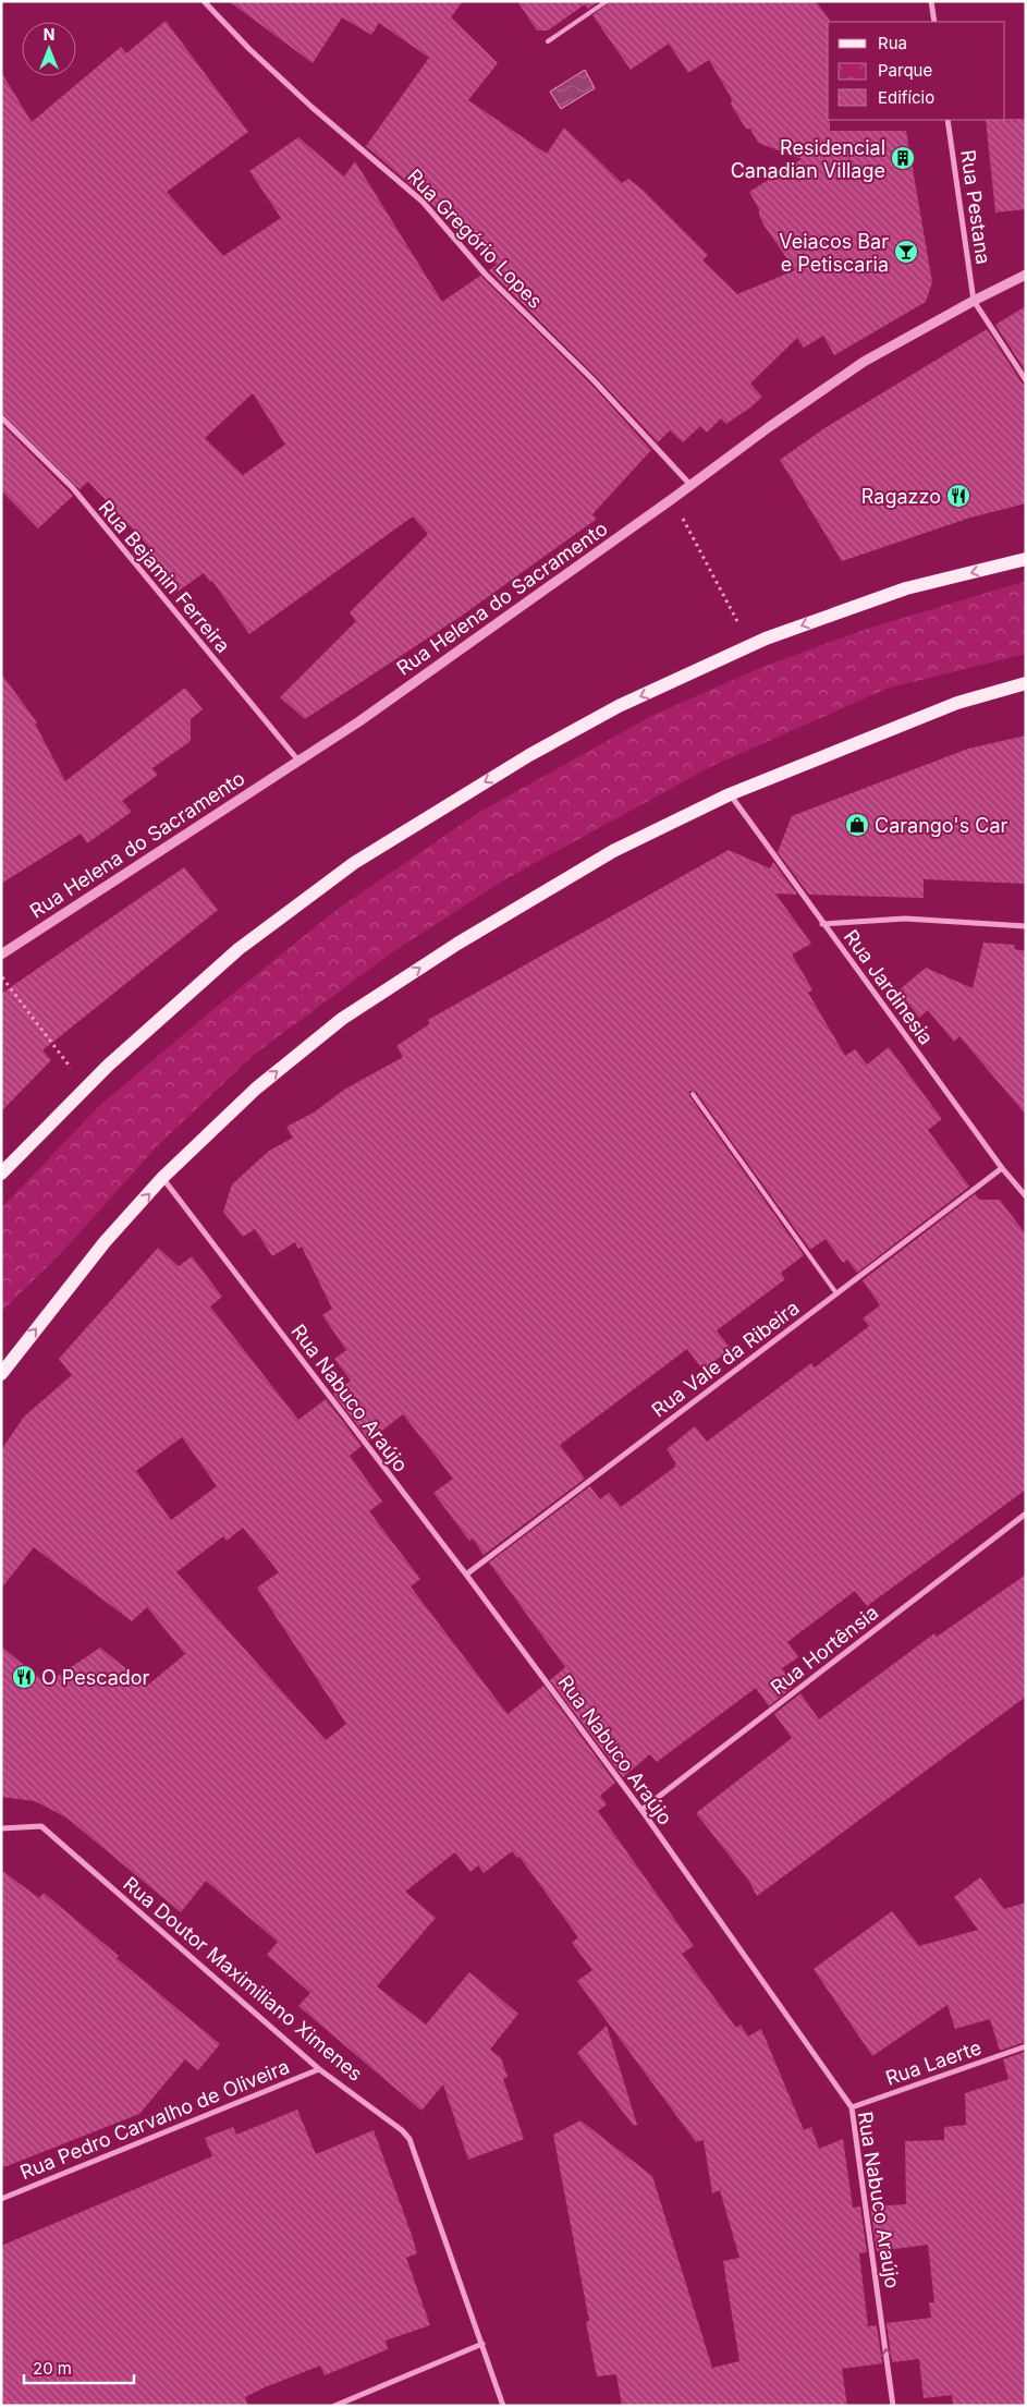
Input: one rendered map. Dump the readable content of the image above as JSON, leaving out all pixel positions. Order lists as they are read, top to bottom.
{
  "streets": {
    "street": [
      "Rua Pestana",
      "Rua Gregório Lopes",
      "Rua Bejamin Ferreira",
      "Rua Helena do Sacramento",
      "Rua Jardinesia",
      "Rua Vale da Ribeira",
      "Rua Nabuco Araújo",
      "Rua Hortênsia",
      "Rua Doutor Maximiliano Ximenes",
      "Rua Laerte",
      "Rua Pedro Carvalho de Oliveira"
    ]
  },
  "crossings": [
    ["Rua Pestana", "Rua Helena do Sacramento"],
    ["Rua Gregório Lopes", "Rua Helena do Sacramento"],
    ["Rua Bejamin Ferreira", "Rua Helena do Sacramento"],
    ["Rua Jardinesia", "Rua Vale da Ribeira"],
    ["Rua Vale da Ribeira", "Rua Nabuco Araújo"],
    ["Rua Nabuco Araújo", "Rua Hortênsia"],
    ["Rua Nabuco Araújo", "Rua Laerte"],
    ["Rua Doutor Maximiliano Ximenes", "Rua Pedro Carvalho de Oliveira"]
  ],
  "places": {
    "building": ["Residencial Canadian Village"],
    "bar": ["Veiacos Bar e Petiscaria"],
    "restaurant": ["Ragazzo", "O Pescador"],
    "shop": ["Carango's Car"]
  },
  "legend": ["Rua", "Parque", "Edifício"],
  "scale_bar": "20 m",
  "north": "top"
}
